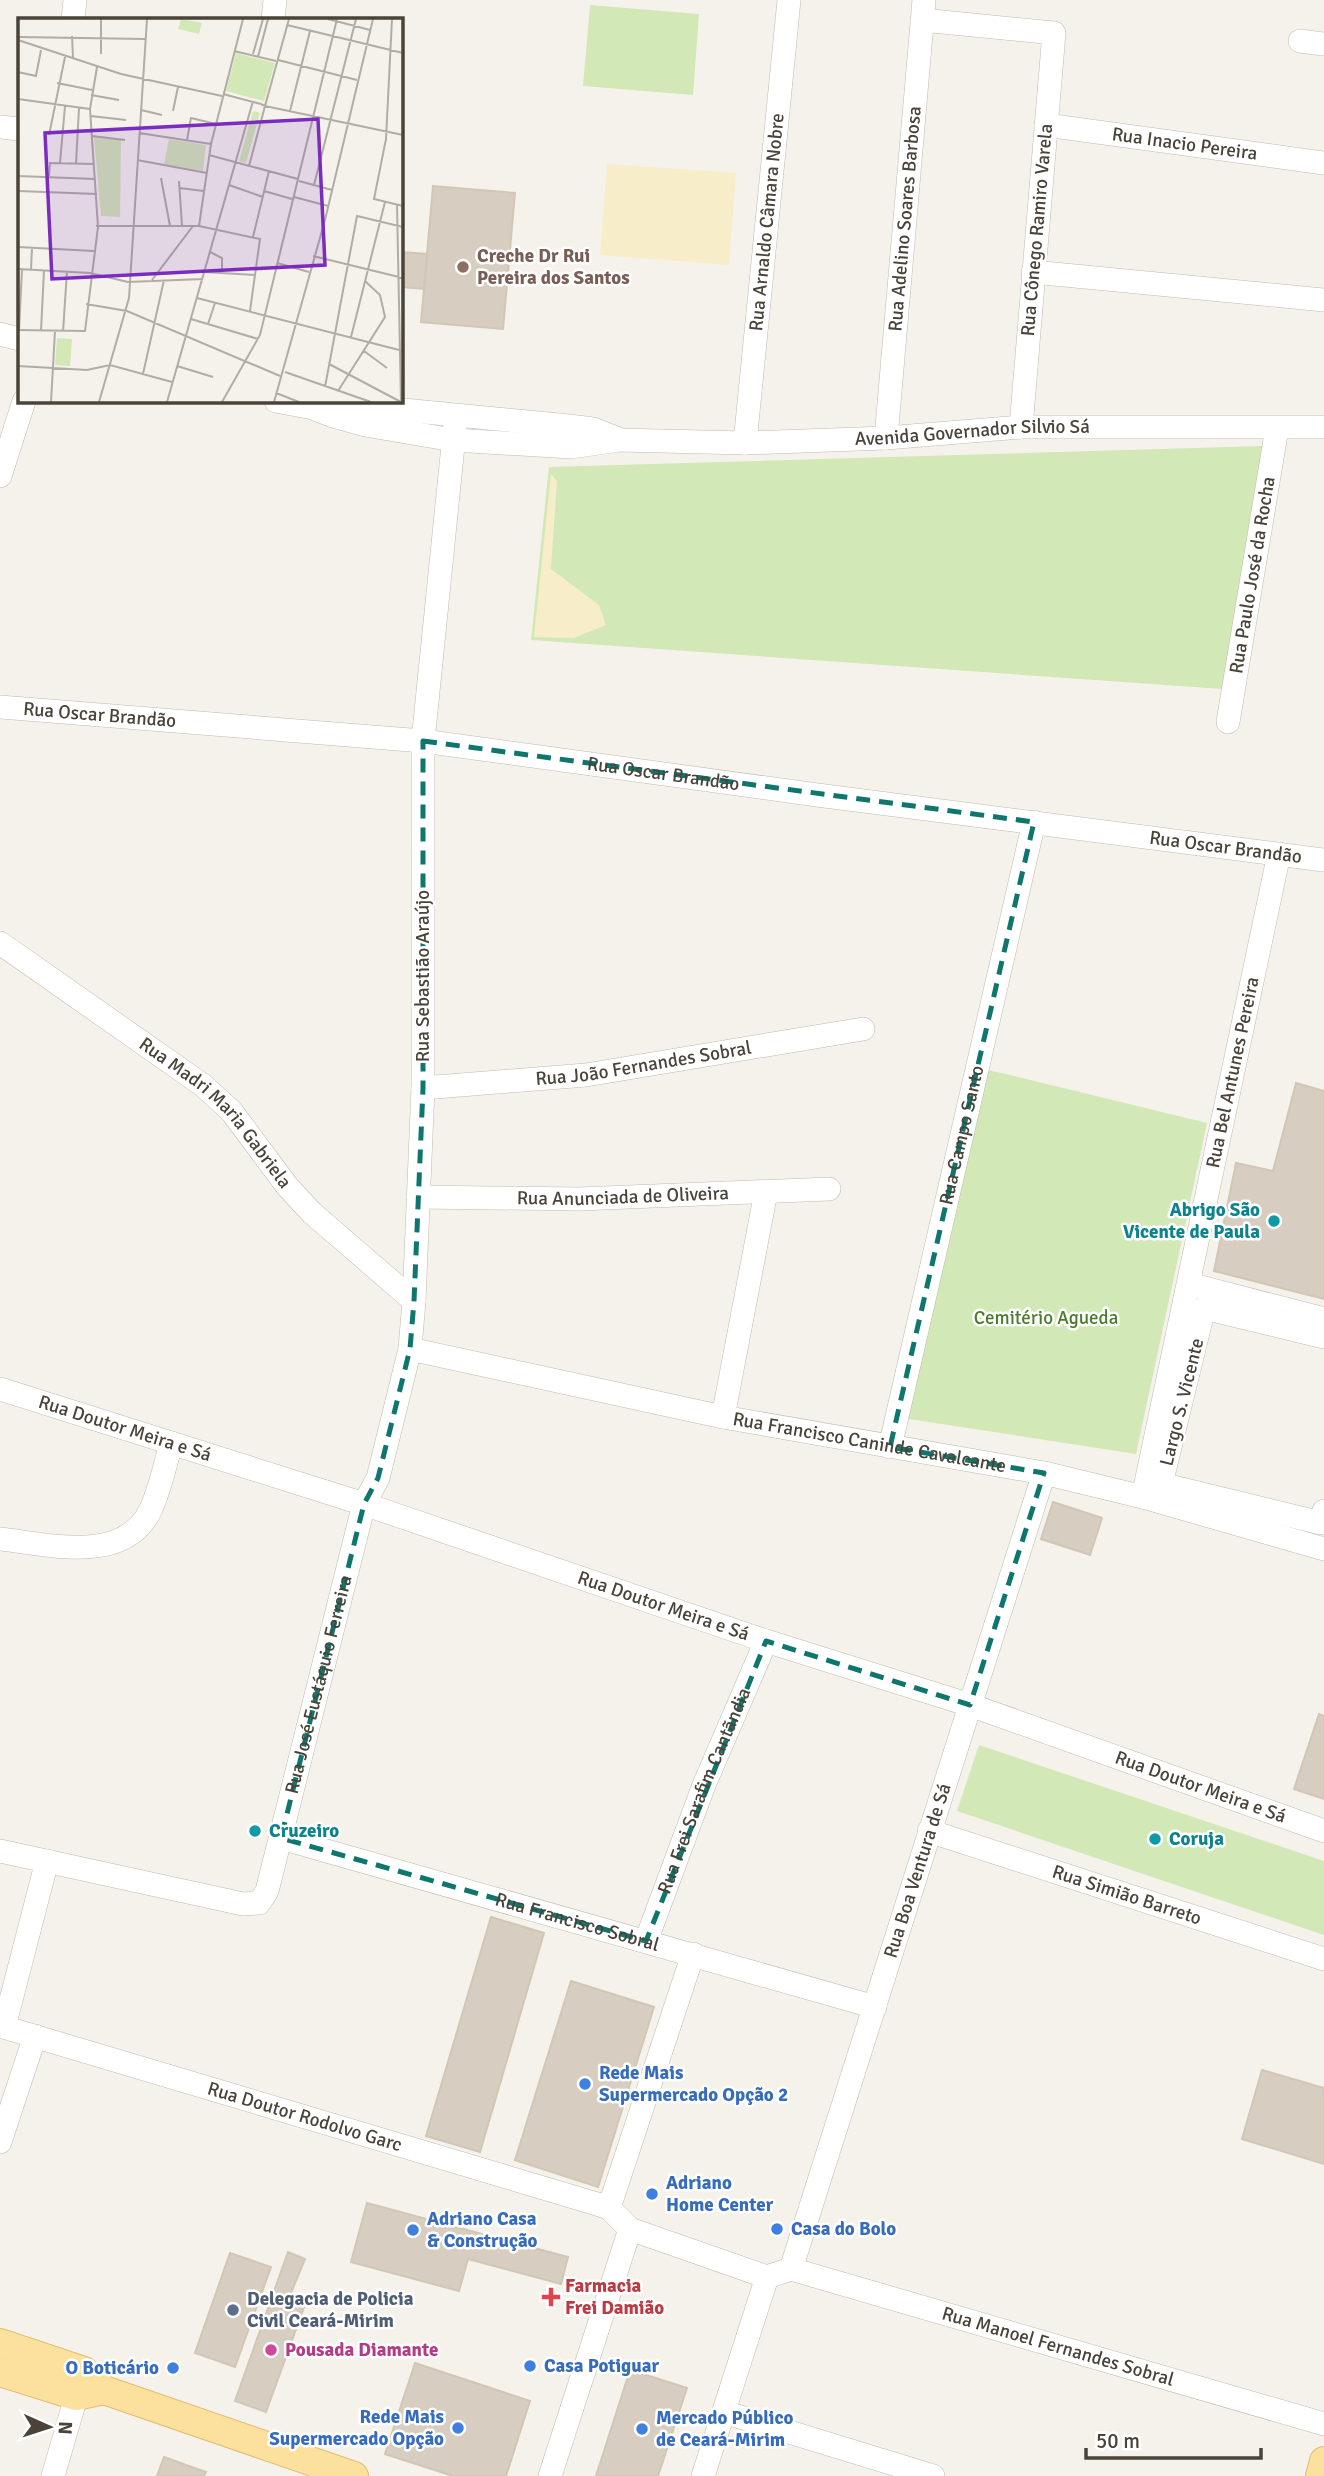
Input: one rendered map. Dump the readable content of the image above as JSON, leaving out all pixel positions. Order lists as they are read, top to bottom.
{
  "streets": {
    "street": [
      "Rua Inacio Pereira",
      "Rua Adelino Soares Barbosa",
      "Rua Arnaldo Câmara Nobre",
      "Rua Cônego Ramiro Varela",
      "Avenida Governador Silvio Sá",
      "Rua Paulo José da Rocha",
      "Rua Oscar Brandão",
      "Rua Sebastião Araújo",
      "Rua João Fernandes Sobral",
      "Rua Bel Antunes Pereira",
      "Rua Madri Maria Gabriela",
      "Rua Campo Santo",
      "Rua Anunciada de Oliveira",
      "Largo S. Vicente",
      "Rua Doutor Meira e Sá",
      "Rua Francisco Caninde Cavalcante",
      "Rua José Eustáquio Ferreira",
      "Rua Frei Sarafim Cantãndia",
      "Rua Boa Ventura de Sá",
      "Rua Simião Barreto",
      "Rua Francisco Sobral",
      "Rua Doutor Rodolvo Garc",
      "Rua Manoel Fernandes Sobral"
    ]
  },
  "crossings": [
    ["Rua Inacio Pereira", "Rua Cônego Ramiro Varela"],
    ["Rua Adelino Soares Barbosa", "Rua Cônego Ramiro Varela"],
    ["Rua Adelino Soares Barbosa", "Avenida Governador Silvio Sá"],
    ["Rua Arnaldo Câmara Nobre", "Avenida Governador Silvio Sá"],
    ["Rua Cônego Ramiro Varela", "Avenida Governador Silvio Sá"],
    ["Avenida Governador Silvio Sá", "Rua Paulo José da Rocha"],
    ["Avenida Governador Silvio Sá", "Rua Sebastião Araújo"],
    ["Rua Oscar Brandão", "Rua Sebastião Araújo"],
    ["Rua Oscar Brandão", "Rua Bel Antunes Pereira"],
    ["Rua Oscar Brandão", "Rua Campo Santo"],
    ["Rua Sebastião Araújo", "Rua João Fernandes Sobral"],
    ["Rua Sebastião Araújo", "Rua Madri Maria Gabriela"],
    ["Rua Sebastião Araújo", "Rua Anunciada de Oliveira"],
    ["Rua Sebastião Araújo", "Rua Doutor Meira e Sá"],
    ["Rua Sebastião Araújo", "Rua Francisco Caninde Cavalcante"],
    ["Rua Sebastião Araújo", "Rua José Eustáquio Ferreira"],
    ["Rua Bel Antunes Pereira", "Rua Francisco Caninde Cavalcante"],
    ["Rua Campo Santo", "Rua Francisco Caninde Cavalcante"],
    ["Rua Doutor Meira e Sá", "Rua José Eustáquio Ferreira"],
    ["Rua Doutor Meira e Sá", "Rua Frei Sarafim Cantãndia"],
    ["Rua Doutor Meira e Sá", "Rua Boa Ventura de Sá"],
    ["Rua Francisco Caninde Cavalcante", "Rua Boa Ventura de Sá"],
    ["Rua José Eustáquio Ferreira", "Rua Francisco Sobral"],
    ["Rua Frei Sarafim Cantãndia", "Rua Francisco Sobral"],
    ["Rua Boa Ventura de Sá", "Rua Simião Barreto"],
    ["Rua Boa Ventura de Sá", "Rua Francisco Sobral"],
    ["Rua Boa Ventura de Sá", "Rua Manoel Fernandes Sobral"]
  ],
  "parks": ["Cemitério Agueda"],
  "places": {
    "other": [
      "Creche Dr Rui Pereira dos Santos",
      "Abrigo São Vicente de Paula",
      "Cruzeiro",
      "Coruja",
      "Rede Mais Supermercado Opção 2",
      "Adriano Home Center",
      "Casa do Bolo",
      "Adriano Casa & Construção",
      "Delegacia de Policia Civil Ceará-Mirim",
      "Pousada Diamante",
      "Casa Potiguar",
      "O Boticário",
      "Rede Mais Supermercado Opção",
      "Mercado Público de Ceará-Mirim"
    ],
    "health": ["Farmacia Frei Damião"]
  },
  "scale_bar": "50 m",
  "north": "right"
}
